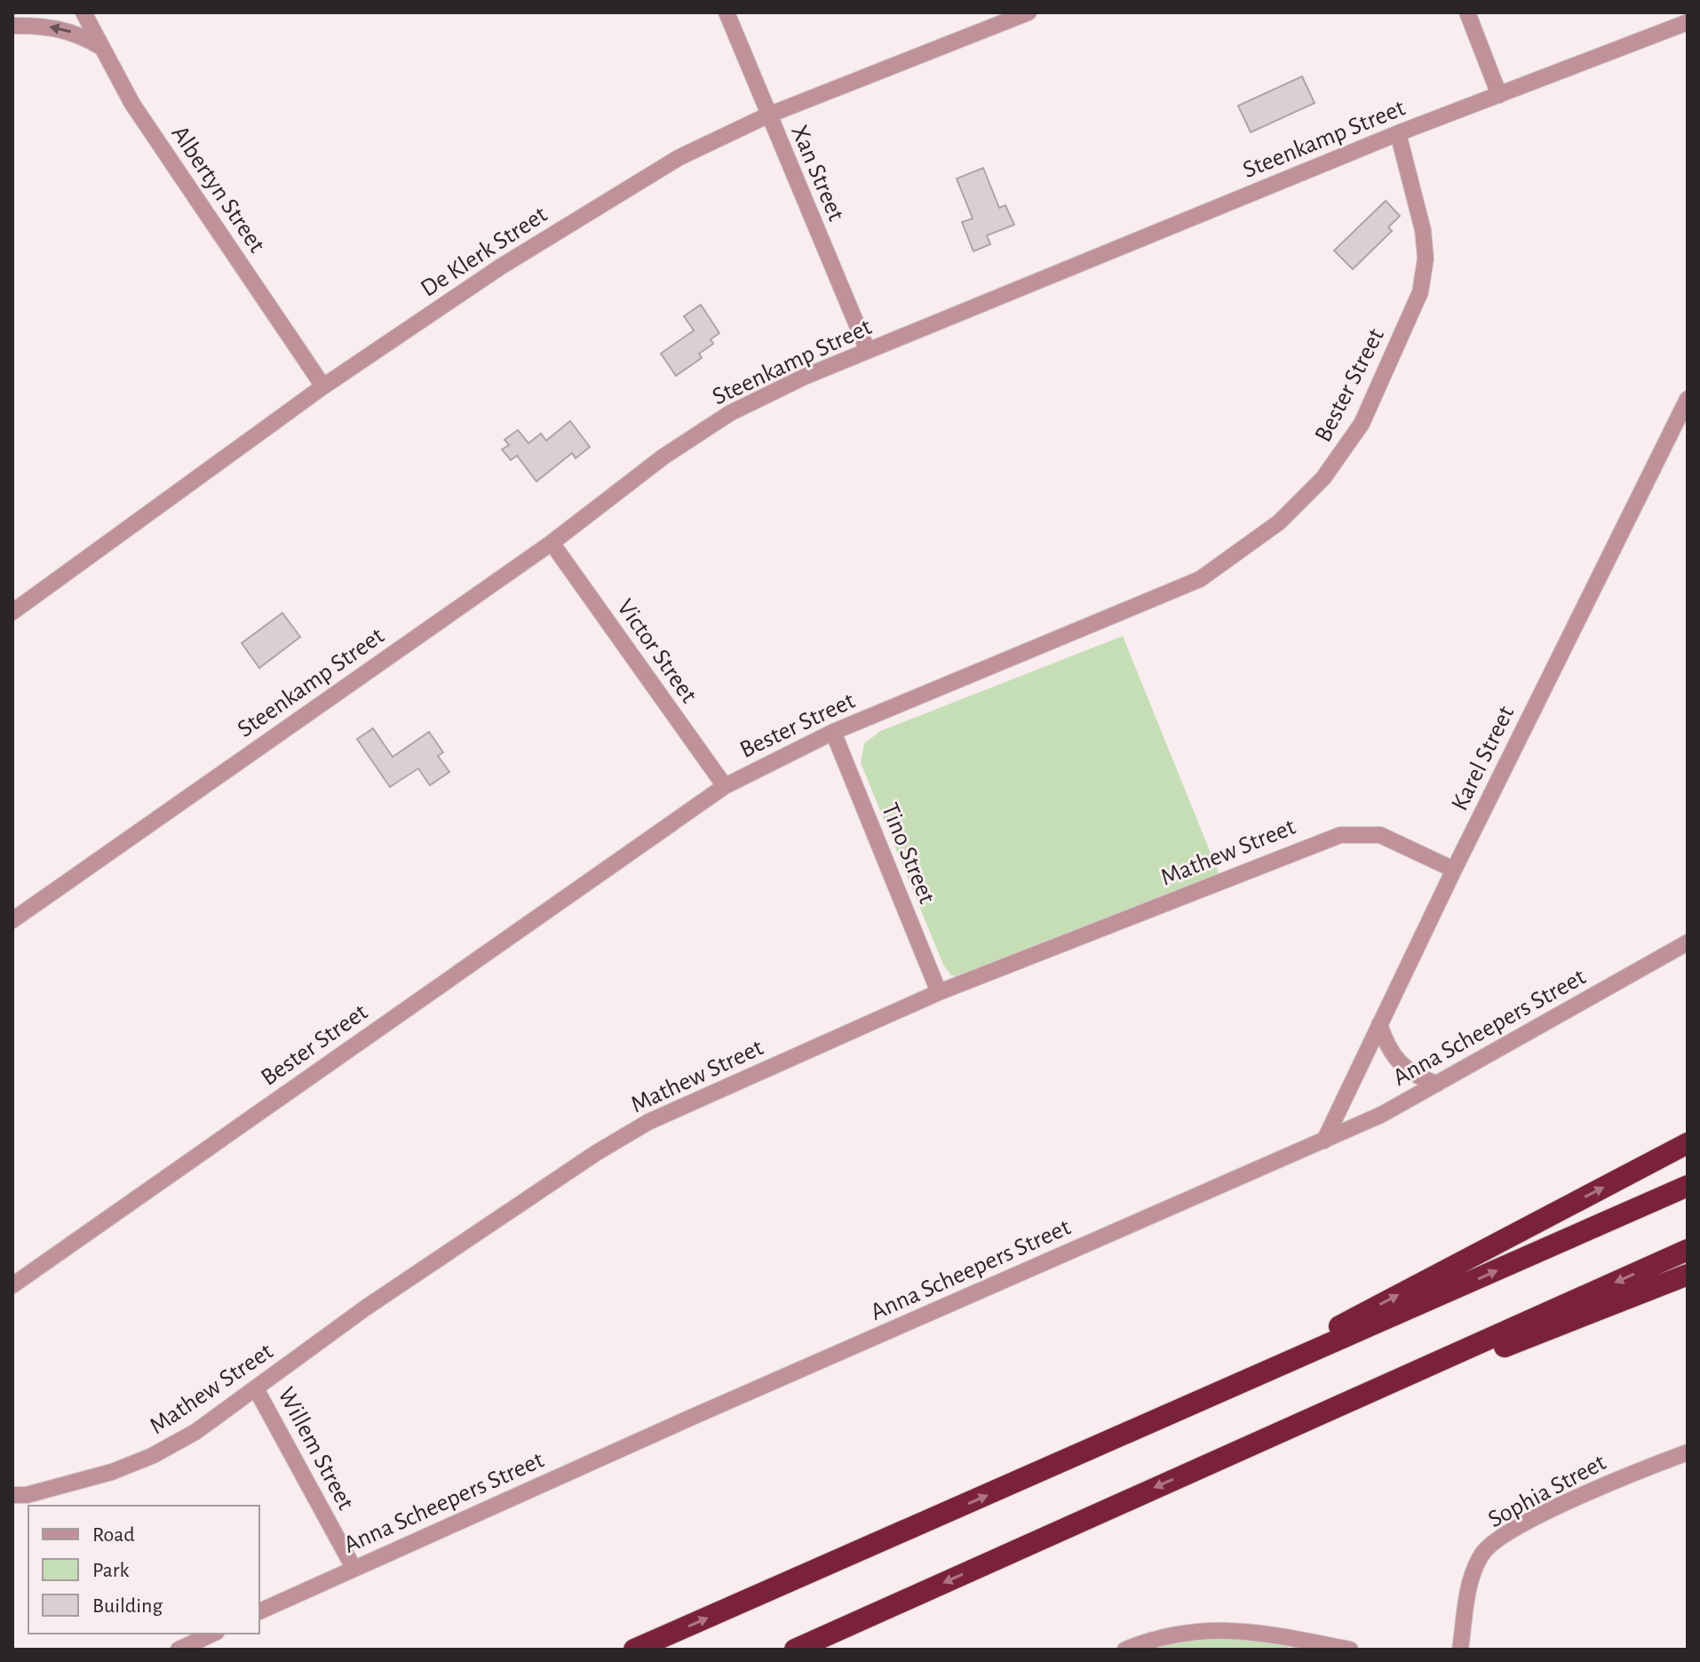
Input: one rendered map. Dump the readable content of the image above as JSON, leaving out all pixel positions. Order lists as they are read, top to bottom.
{
  "streets": {
    "street": [
      "Steenkamp Street",
      "Xan Street",
      "Albertyn Street",
      "De Klerk Street",
      "Bester Street",
      "Victor Street",
      "Karel Street",
      "Mathew Street",
      "Tino Street",
      "Anna Scheepers Street",
      "Willem Street",
      "Sophia Street"
    ]
  },
  "crossings": [
    ["Steenkamp Street", "Xan Street"],
    ["Steenkamp Street", "Bester Street"],
    ["Steenkamp Street", "Victor Street"],
    ["Xan Street", "De Klerk Street"],
    ["Albertyn Street", "De Klerk Street"],
    ["Bester Street", "Victor Street"],
    ["Bester Street", "Tino Street"],
    ["Karel Street", "Mathew Street"],
    ["Karel Street", "Anna Scheepers Street"],
    ["Mathew Street", "Tino Street"],
    ["Mathew Street", "Willem Street"],
    ["Anna Scheepers Street", "Willem Street"]
  ],
  "legend": ["Road", "Park", "Building"]
}
